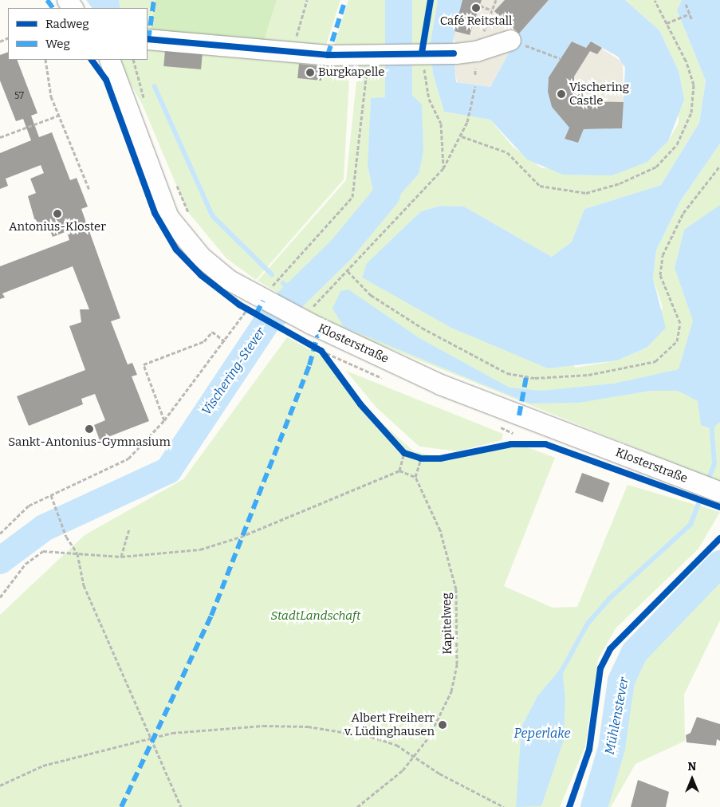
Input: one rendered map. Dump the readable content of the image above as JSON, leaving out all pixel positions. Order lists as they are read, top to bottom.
{
  "streets": {
    "street": ["Klosterstraße"],
    "path": ["Kapitelweg"]
  },
  "water": ["Vischering-Stever", "Mühlenstever", "Peperlake"],
  "parks": ["StadtLandschaft"],
  "places": [
    "Café Reitstall",
    "Burgkapelle",
    "Vischering Castle",
    "Antonius-Kloster",
    "Sankt-Antonius-Gymnasium",
    "Albert Freiherr v. Lüdinghausen"
  ],
  "house_numbers": ["57"],
  "legend": ["Radweg", "Weg"],
  "north": "top"
}
